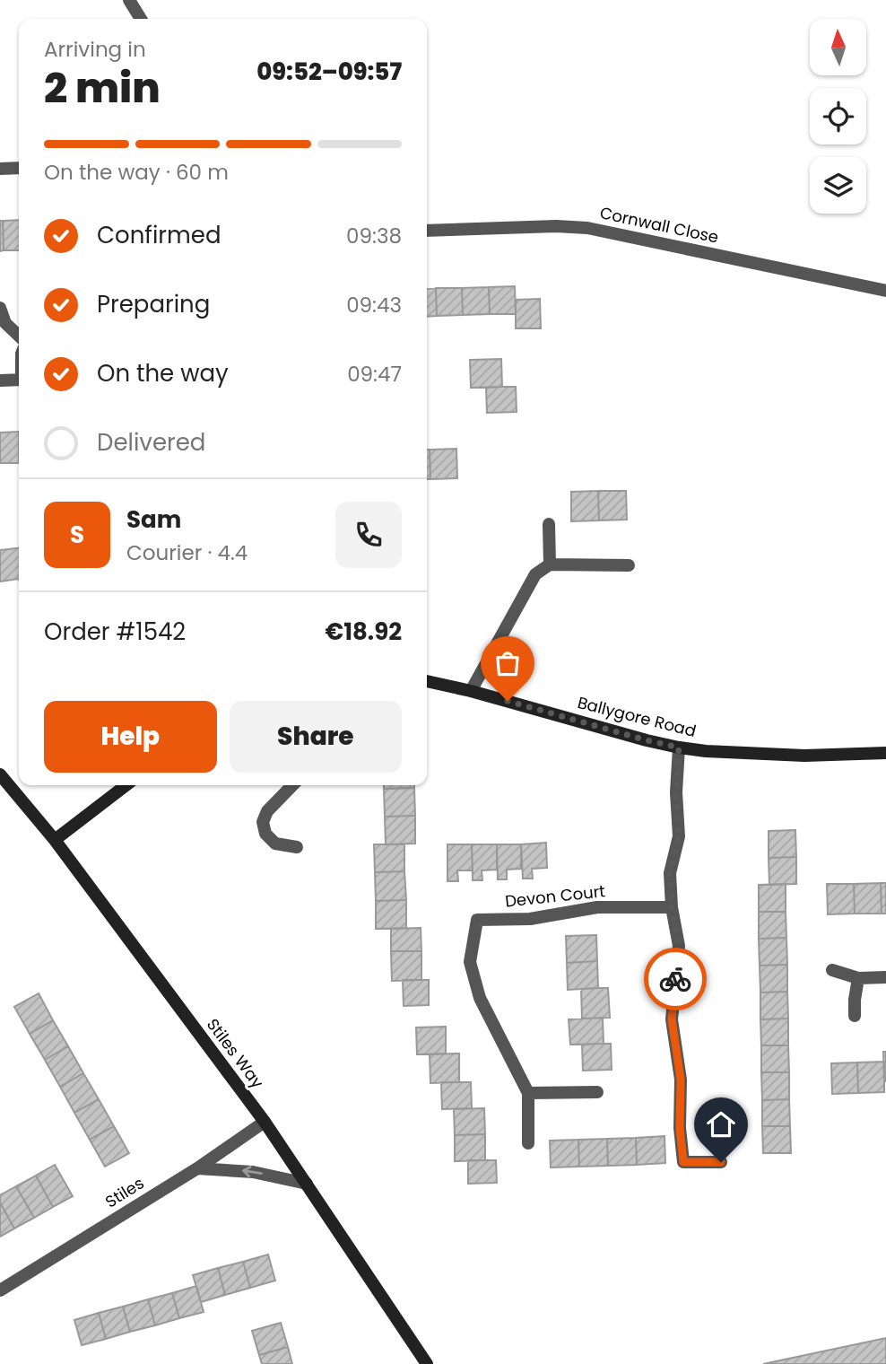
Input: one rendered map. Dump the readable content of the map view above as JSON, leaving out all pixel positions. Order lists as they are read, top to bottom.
{
  "streets": {
    "main road": ["Ballygore Road", "Stiles Way"],
    "street": ["Cornwall Close", "Devon Court", "Stiles"]
  },
  "crossings": [
    ["Stiles Way", "Stiles"]
  ],
  "north": "top",
  "page": {
    "heading": ["2 min", "Arriving in", "09:52–09:57"],
    "panel": [
      "Sam",
      "Courier · 4.4",
      "Order #1542",
      "€18.92"
    ],
    "bar": "On the way · 60 m",
    "list": [
      ["Confirmed", "09:38"],
      ["Preparing", "09:43"],
      ["On the way", "09:47"],
      "Delivered"
    ],
    "round": "S",
    "buttons": ["Help", "Share"]
  }
}
